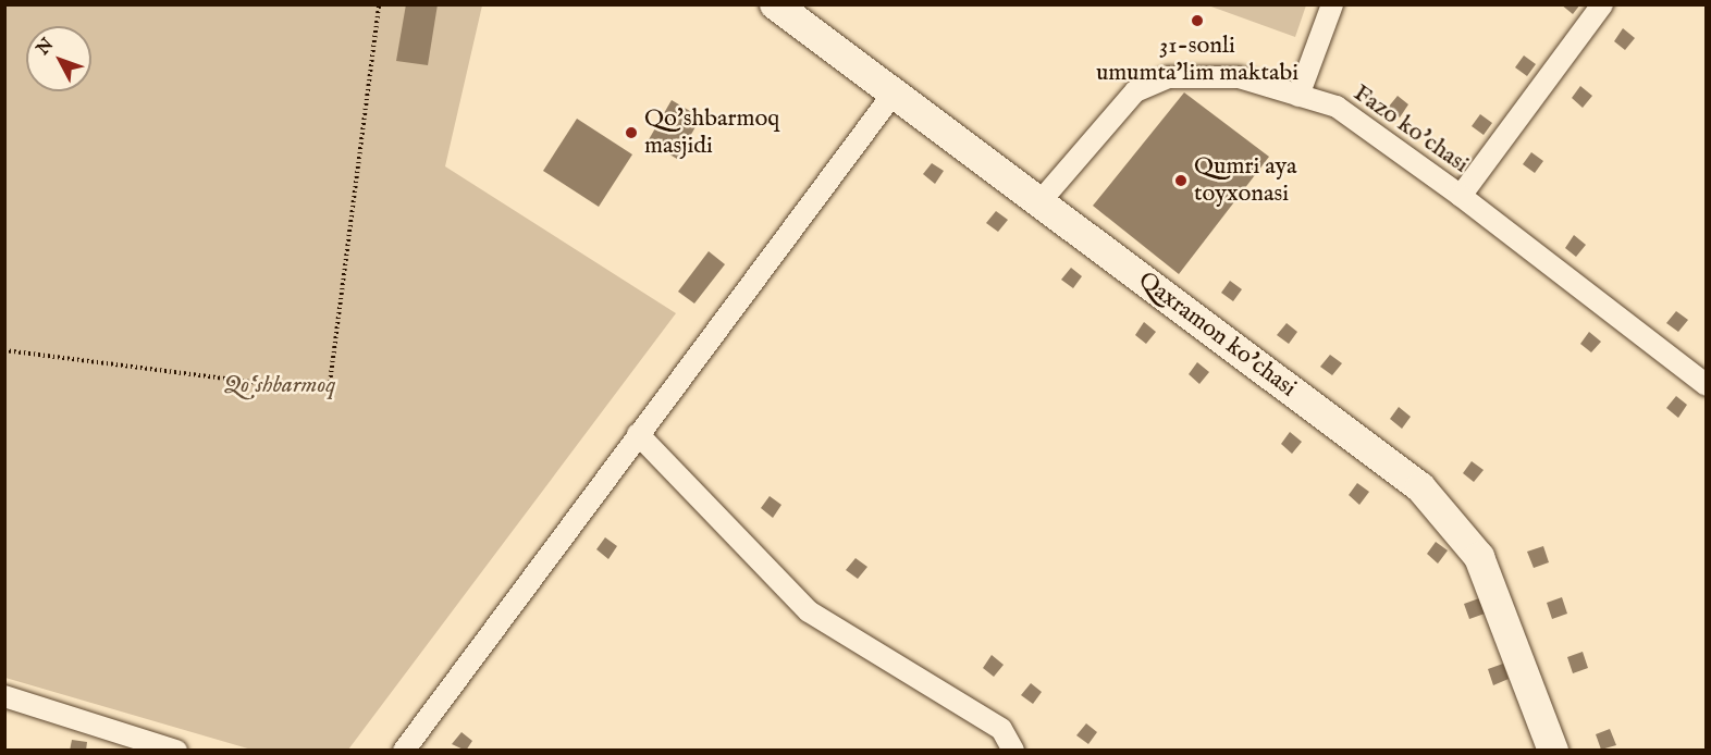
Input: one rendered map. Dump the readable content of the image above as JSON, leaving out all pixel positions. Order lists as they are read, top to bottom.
{
  "streets": {
    "street": ["Fazo ko'chasi", "Qaxramon ko'chasi"]
  },
  "crossings": [
    ["Fazo ko'chasi", "Qaxramon ko'chasi"]
  ],
  "parks": ["Qo‘shbarmoq"],
  "places": ["31-sonli umumta'lim maktabi", "Qo'shbarmoq masjidi", "Qumri aya toyxonasi"],
  "north": "top left"
}
